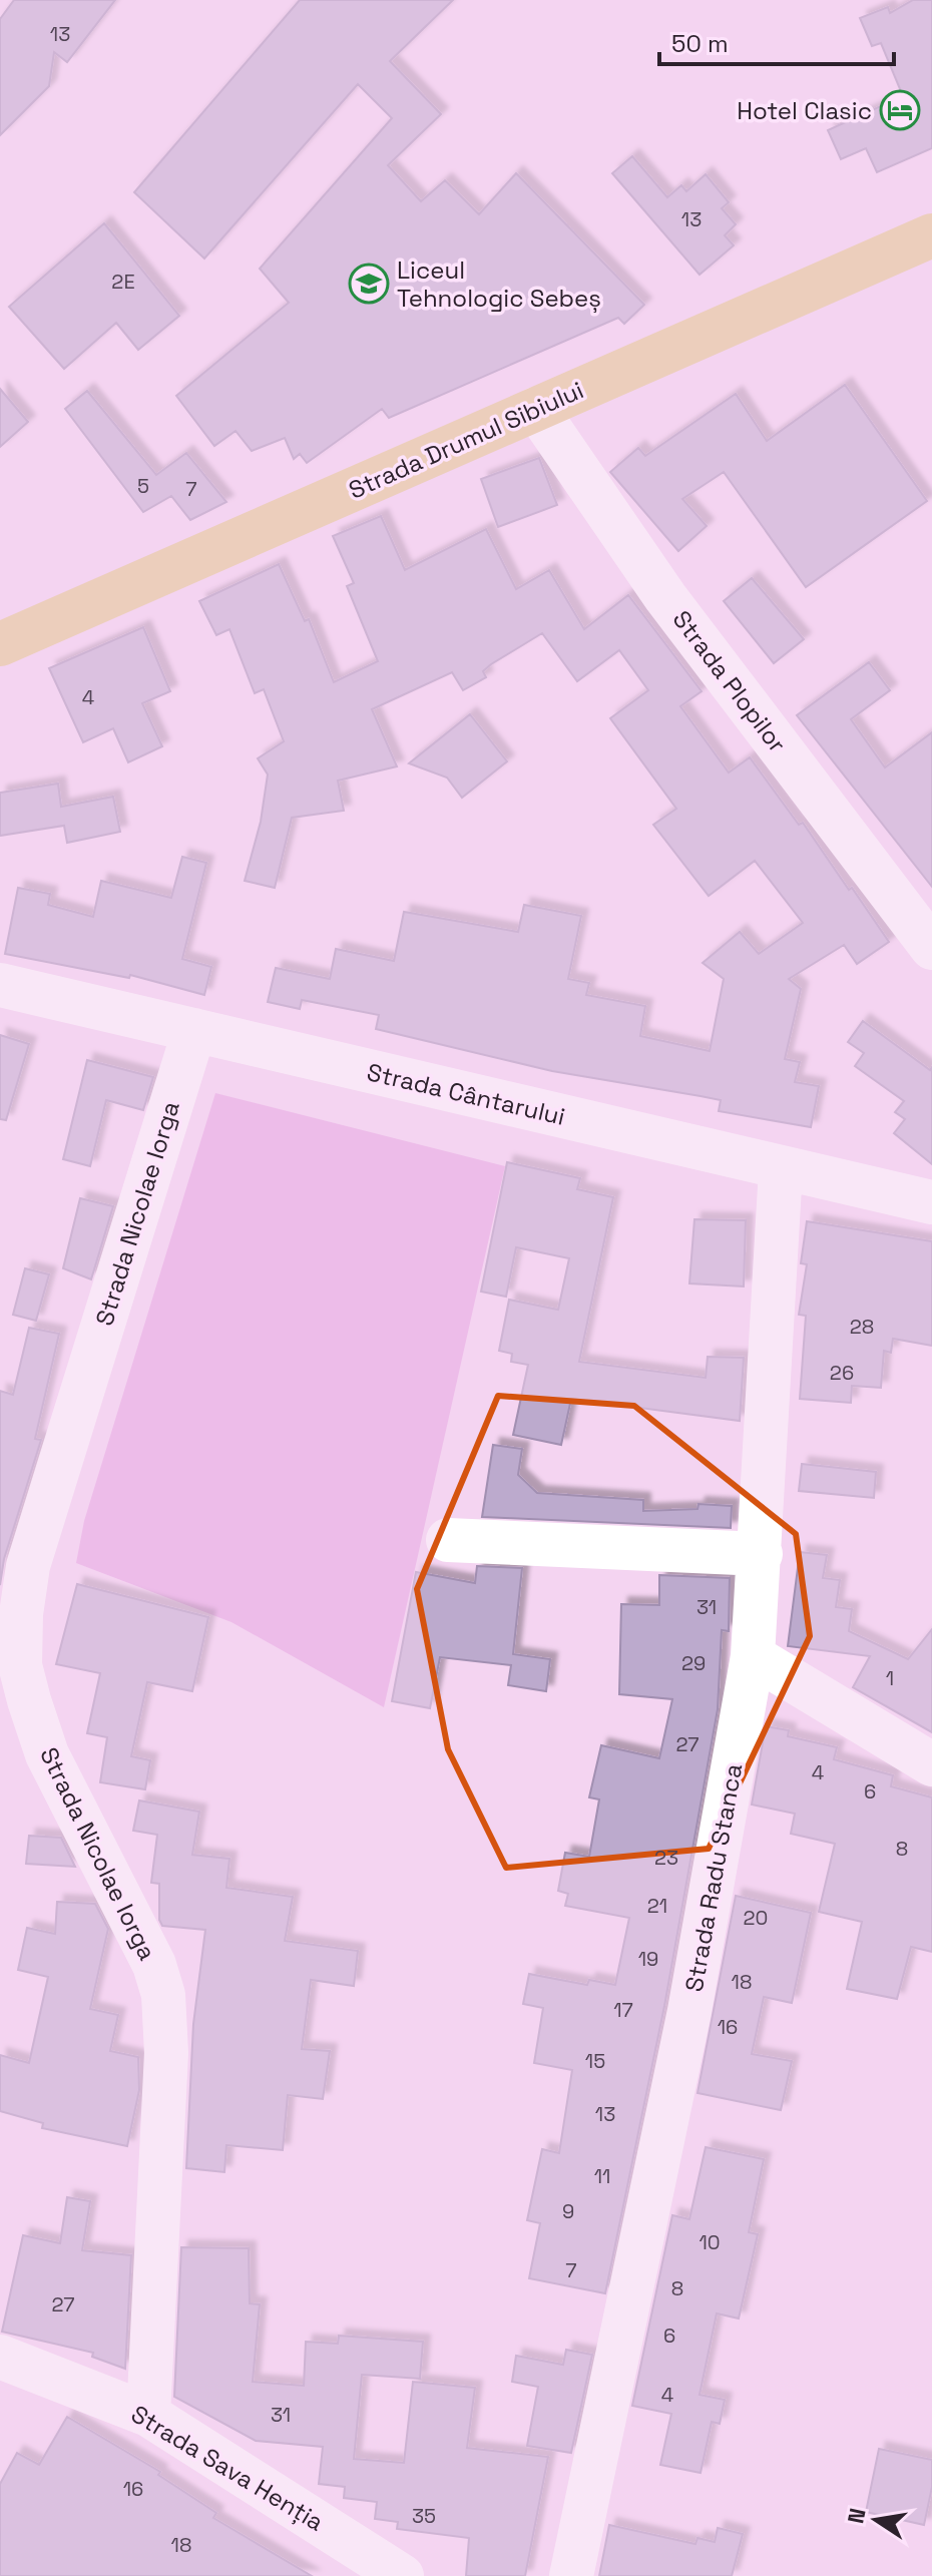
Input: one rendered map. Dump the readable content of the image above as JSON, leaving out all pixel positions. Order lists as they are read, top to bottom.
{
  "streets": {
    "main road": ["Strada Drumul Sibiului"],
    "street": [
      "Strada Plopilor",
      "Strada Cântarului",
      "Strada Nicolae Iorga",
      "Strada Radu Stanca",
      "Strada Sava Henția"
    ]
  },
  "crossings": [
    ["Strada Drumul Sibiului", "Strada Plopilor"],
    ["Strada Cântarului", "Strada Nicolae Iorga"],
    ["Strada Cântarului", "Strada Radu Stanca"],
    ["Strada Nicolae Iorga", "Strada Sava Henția"]
  ],
  "places": {
    "hotel": ["Hotel Clasic"],
    "school or university": ["Liceul Tehnologic Sebeș"]
  },
  "house_numbers": [
    "13",
    "13",
    "2E",
    "5",
    "7",
    "4",
    "28",
    "26",
    "31",
    "29",
    "1",
    "27",
    "4",
    "6",
    "8",
    "23",
    "21",
    "20",
    "19",
    "18",
    "17",
    "16",
    "15",
    "13",
    "11",
    "9",
    "10",
    "7",
    "8",
    "27",
    "6",
    "4",
    "31",
    "16",
    "35",
    "18"
  ],
  "scale_bar": "50 m",
  "north": "left"
}
